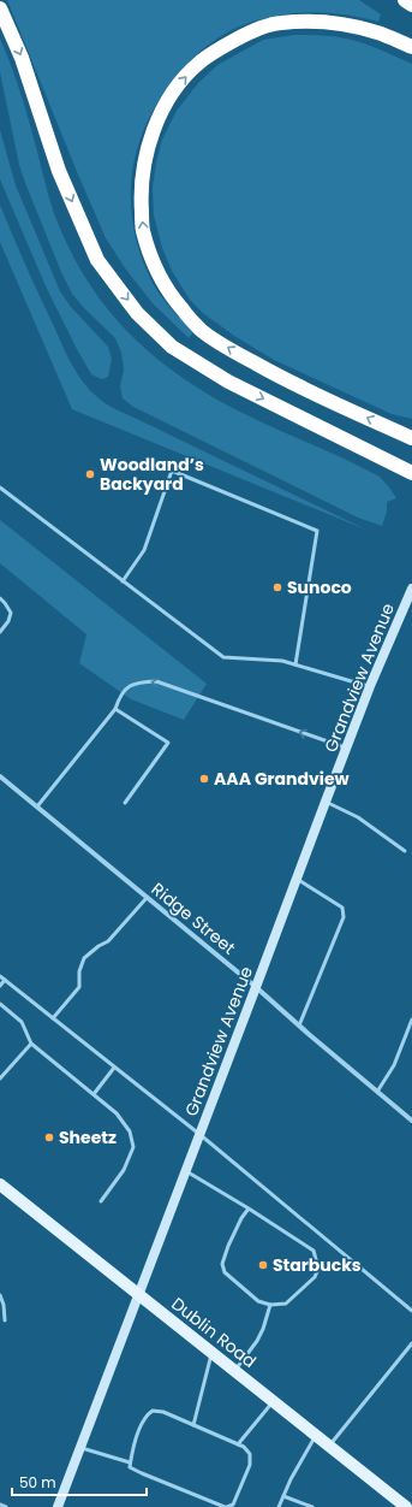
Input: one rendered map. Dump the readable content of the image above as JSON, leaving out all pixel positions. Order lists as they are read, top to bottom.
{
  "streets": {
    "main road": ["Grandview Avenue", "Dublin Road"],
    "street": ["Ridge Street"]
  },
  "crossings": [
    ["Grandview Avenue", "Ridge Street"],
    ["Grandview Avenue", "Dublin Road"]
  ],
  "places": [
    "Woodland’s Backyard",
    "Sunoco",
    "AAA Grandview",
    "Sheetz",
    "Starbucks"
  ],
  "scale_bar": "50 m"
}
